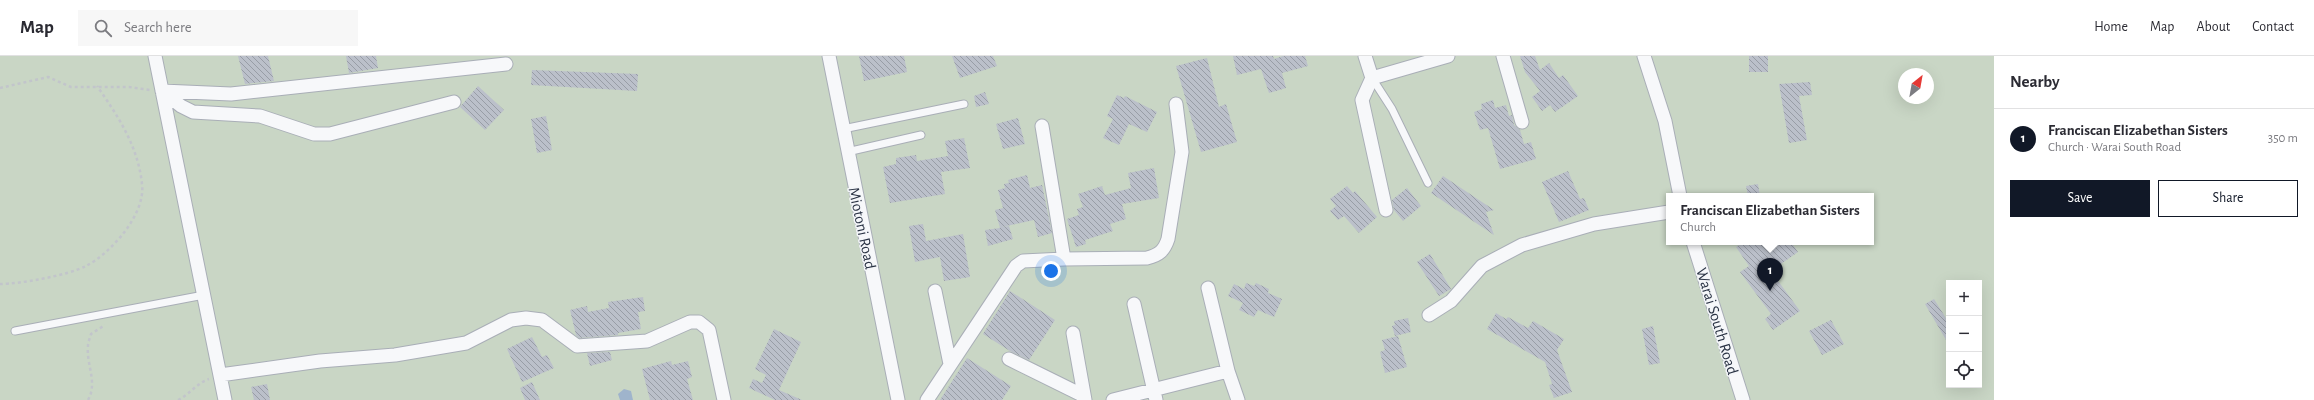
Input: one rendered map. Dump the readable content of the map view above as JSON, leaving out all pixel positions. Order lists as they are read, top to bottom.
{
  "streets": {
    "street": ["Miotoni Road", "Warai South Road"]
  },
  "north": "top right",
  "page": {
    "header": "Map",
    "search": "Search here",
    "nav": [
      "Home",
      "Map",
      "About",
      "Contact"
    ],
    "heading": "Nearby",
    "list": [
      {
        "mark": "1",
        "name": "Franciscan Elizabethan Sisters",
        "note": "Church · Warai South Road",
        "value": "350 m"
      }
    ],
    "buttons": ["Save", "Share"],
    "popup": ["Franciscan Elizabethan Sisters", "Church"],
    "pins": "1",
    "map_buttons": ["+", "−"]
  }
}
